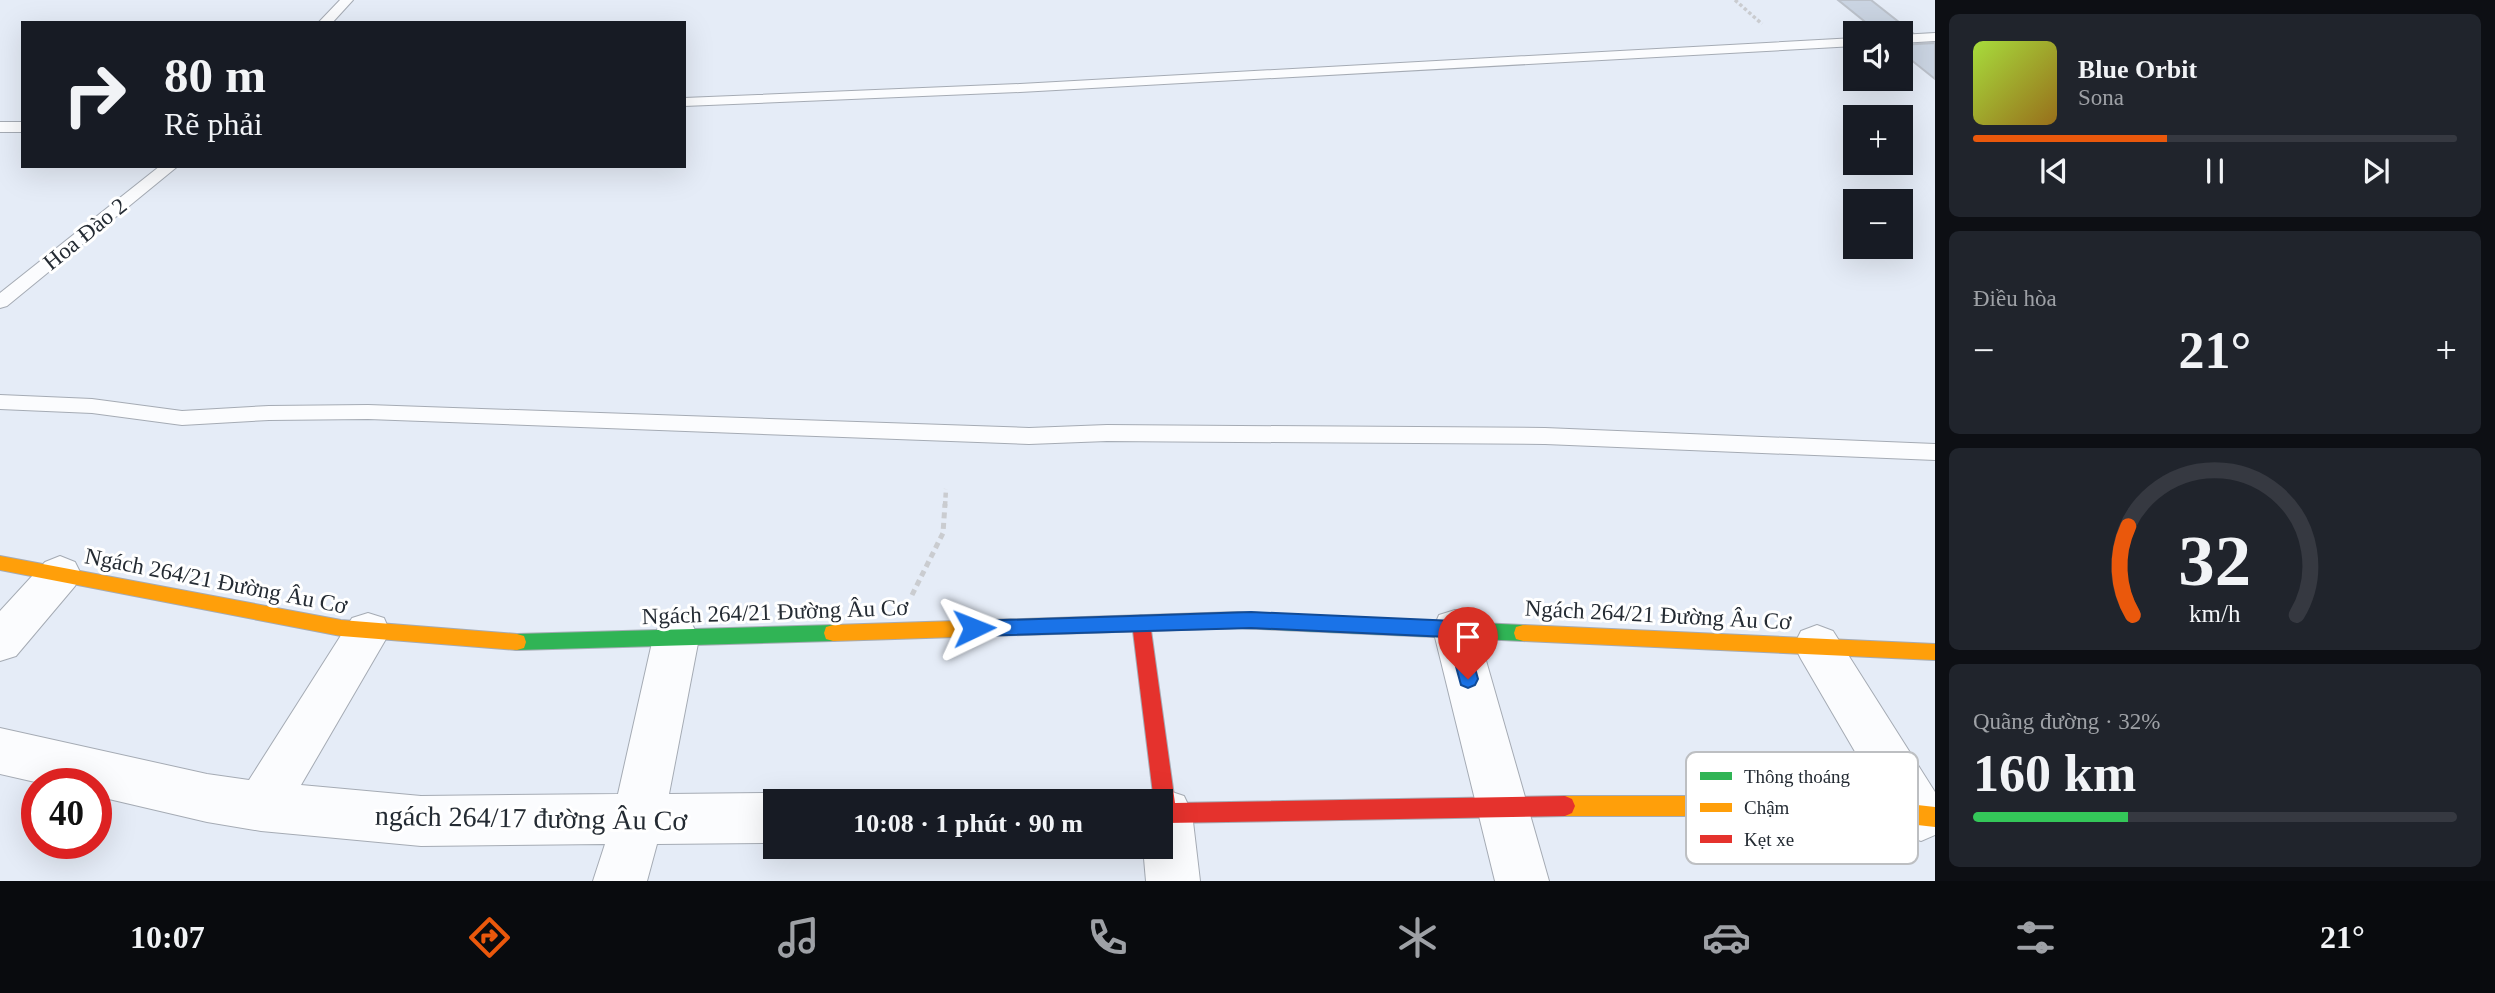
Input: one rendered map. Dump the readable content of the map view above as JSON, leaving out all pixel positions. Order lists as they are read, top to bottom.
{
  "streets": {
    "street": ["Ngách 264/21 Đường Âu Cơ", "ngách 264/17 đường Âu Cơ"],
    "lane": ["Hoa Đào 2"]
  },
  "legend": ["Thông thoáng", "Chậm", "Kẹt xe"],
  "page": {
    "map_buttons": ["+", "−"],
    "turn": ["80 m", "Rẽ phải"],
    "song": ["Blue Orbit", "Sona"],
    "tile": [
      "Điều hòa",
      ["Quãng đường · 32%", "160 km"]
    ],
    "heat": ["−", "21°", "+"],
    "limit": "40",
    "trip": "10:08 · 1 phút · 90 m",
    "tabs": ["10:07", "21°"],
    "gauge": ["32", "km/h"]
  }
}
